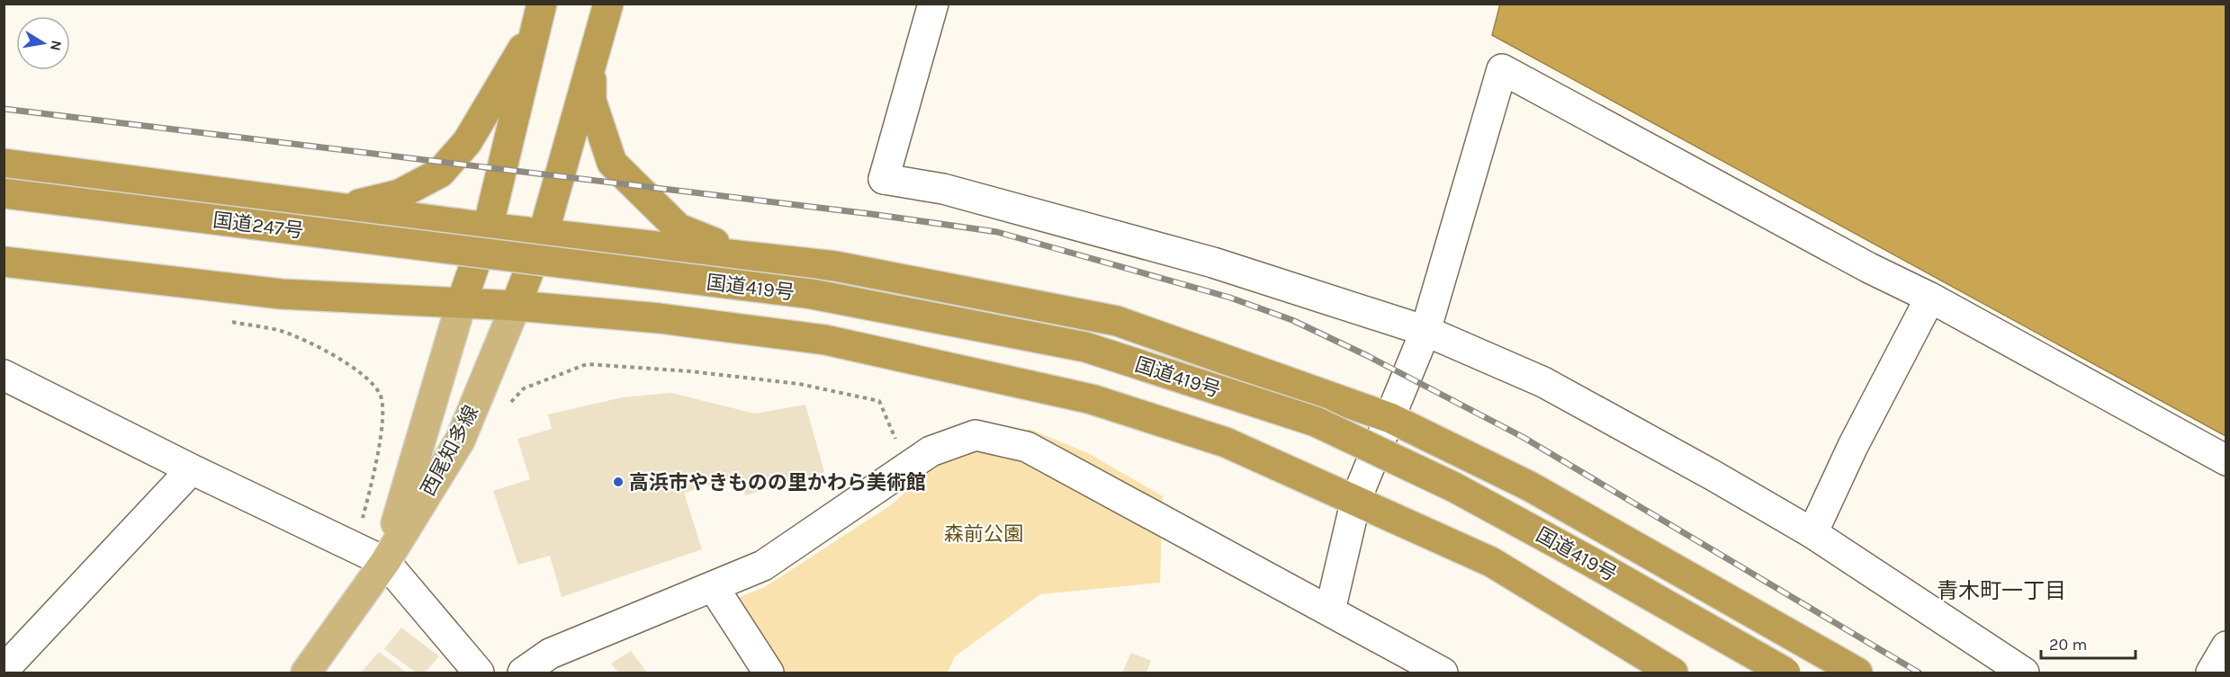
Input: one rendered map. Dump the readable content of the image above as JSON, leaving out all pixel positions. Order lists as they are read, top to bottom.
{
  "streets": {
    "highway": ["国道247号", "国道419号"],
    "main road": ["西尾知多線"]
  },
  "crossings": [
    ["国道247号", "国道419号"]
  ],
  "districts": ["青木町一丁目"],
  "parks": ["森前公園"],
  "places": ["高浜市やきものの里かわら美術館"],
  "scale_bar": "20 m",
  "north": "right"
}
